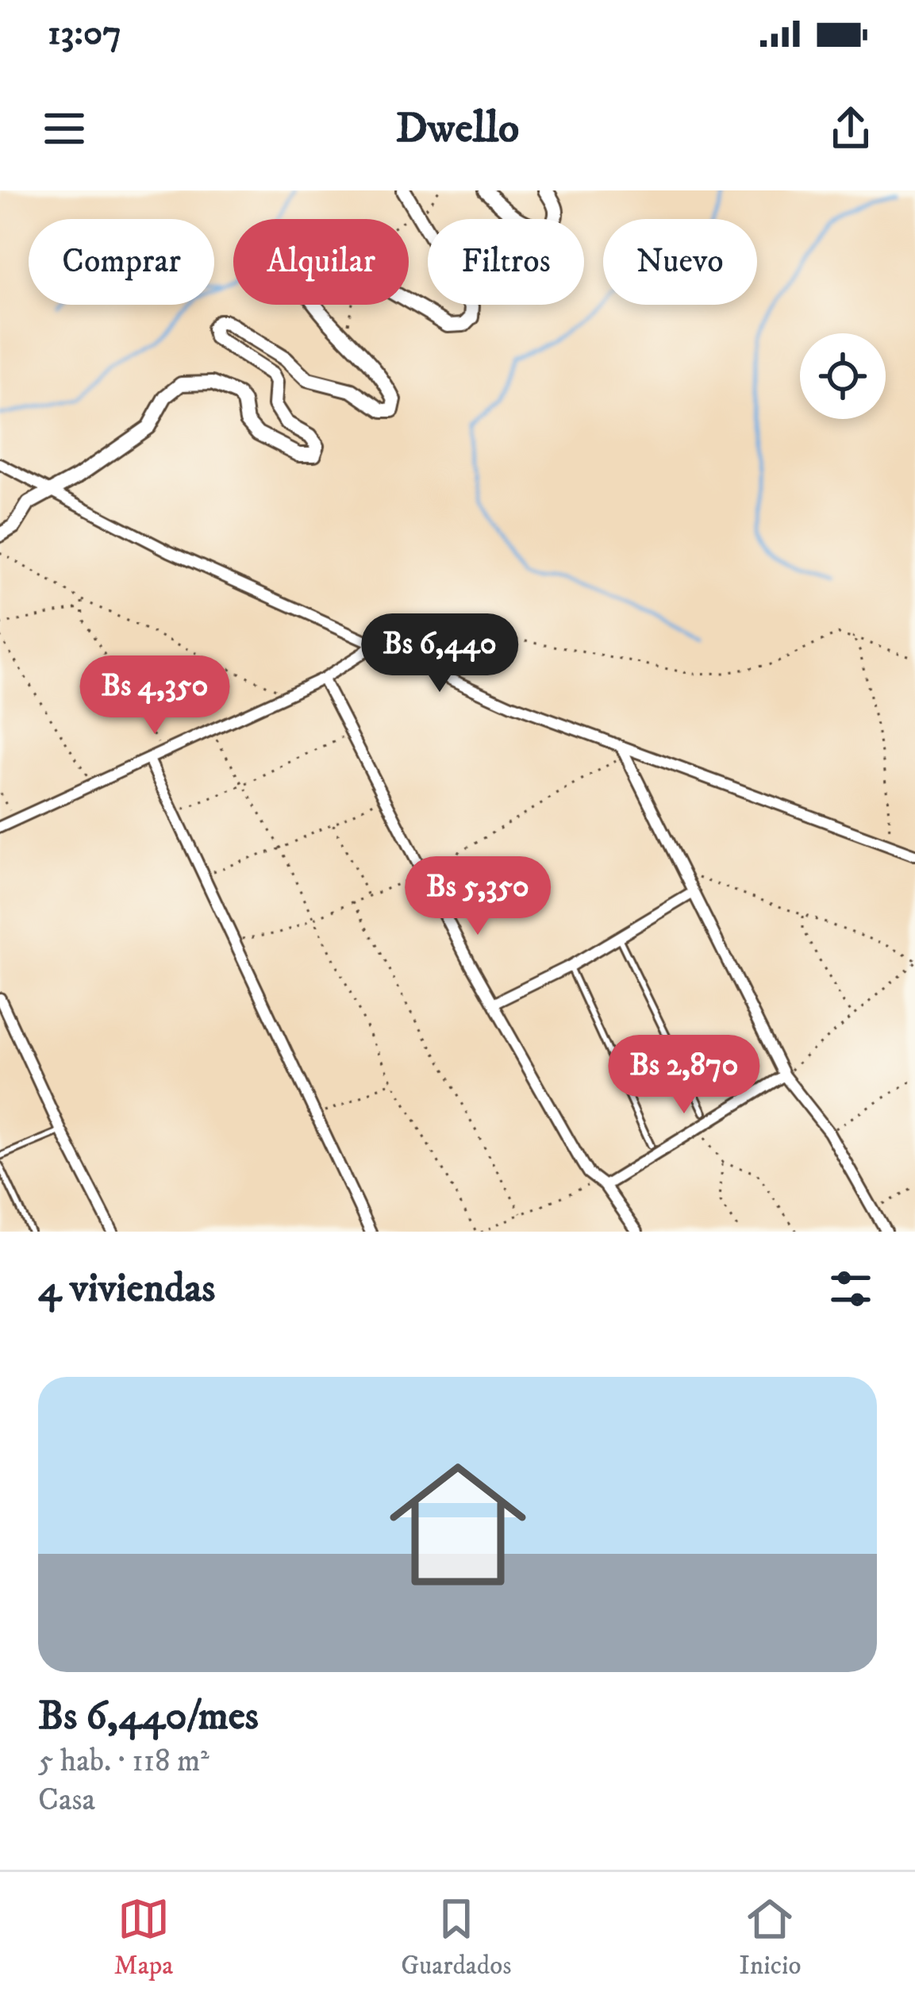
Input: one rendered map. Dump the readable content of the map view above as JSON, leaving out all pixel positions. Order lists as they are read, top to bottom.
{
  "page": {
    "status": "13:07",
    "header": "Dwello",
    "chip": [
      "Comprar",
      "Alquilar",
      "Filtros",
      "Nuevo"
    ],
    "price": [
      "Bs 6,440",
      "Bs 4,350",
      "Bs 5,350",
      "Bs 2,870"
    ],
    "heading": "4 viviendas",
    "list": [
      {
        "name": "Bs 6,440/mes",
        "note": "5 hab. · 118 m² · Casa"
      }
    ],
    "tabs": ["Mapa", "Guardados", "Inicio"]
  }
}
